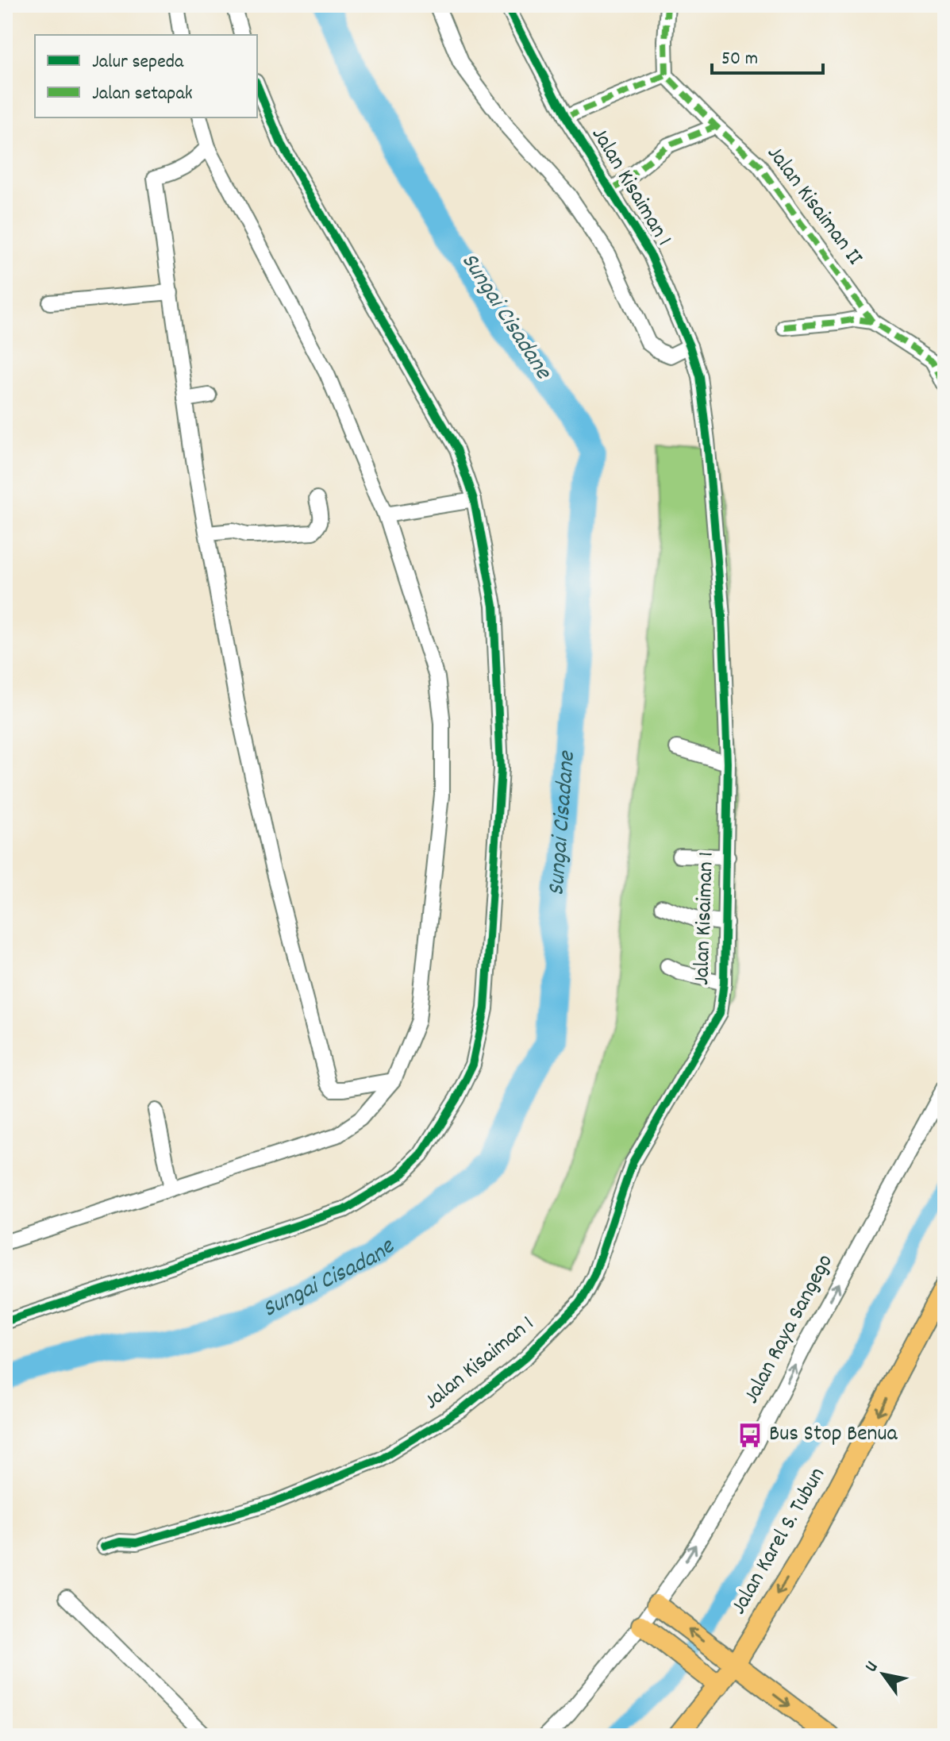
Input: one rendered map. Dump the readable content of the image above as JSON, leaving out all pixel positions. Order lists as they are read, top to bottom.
{
  "streets": {
    "main road": ["Jalan Karel S. Tubun"],
    "street": ["Jalan Kisaiman 1", "Jalan Kisaiman II", "Jalan Raya Sangego"]
  },
  "one_way": ["Jalan Raya Sangego", "Jalan Karel S. Tubun"],
  "water": ["Sungai Cisadane"],
  "places": {
    "bus stop": ["Bus Stop Benua"]
  },
  "legend": ["Jalur sepeda", "Jalan setapak"],
  "scale_bar": "50 m",
  "north": "top left"
}
